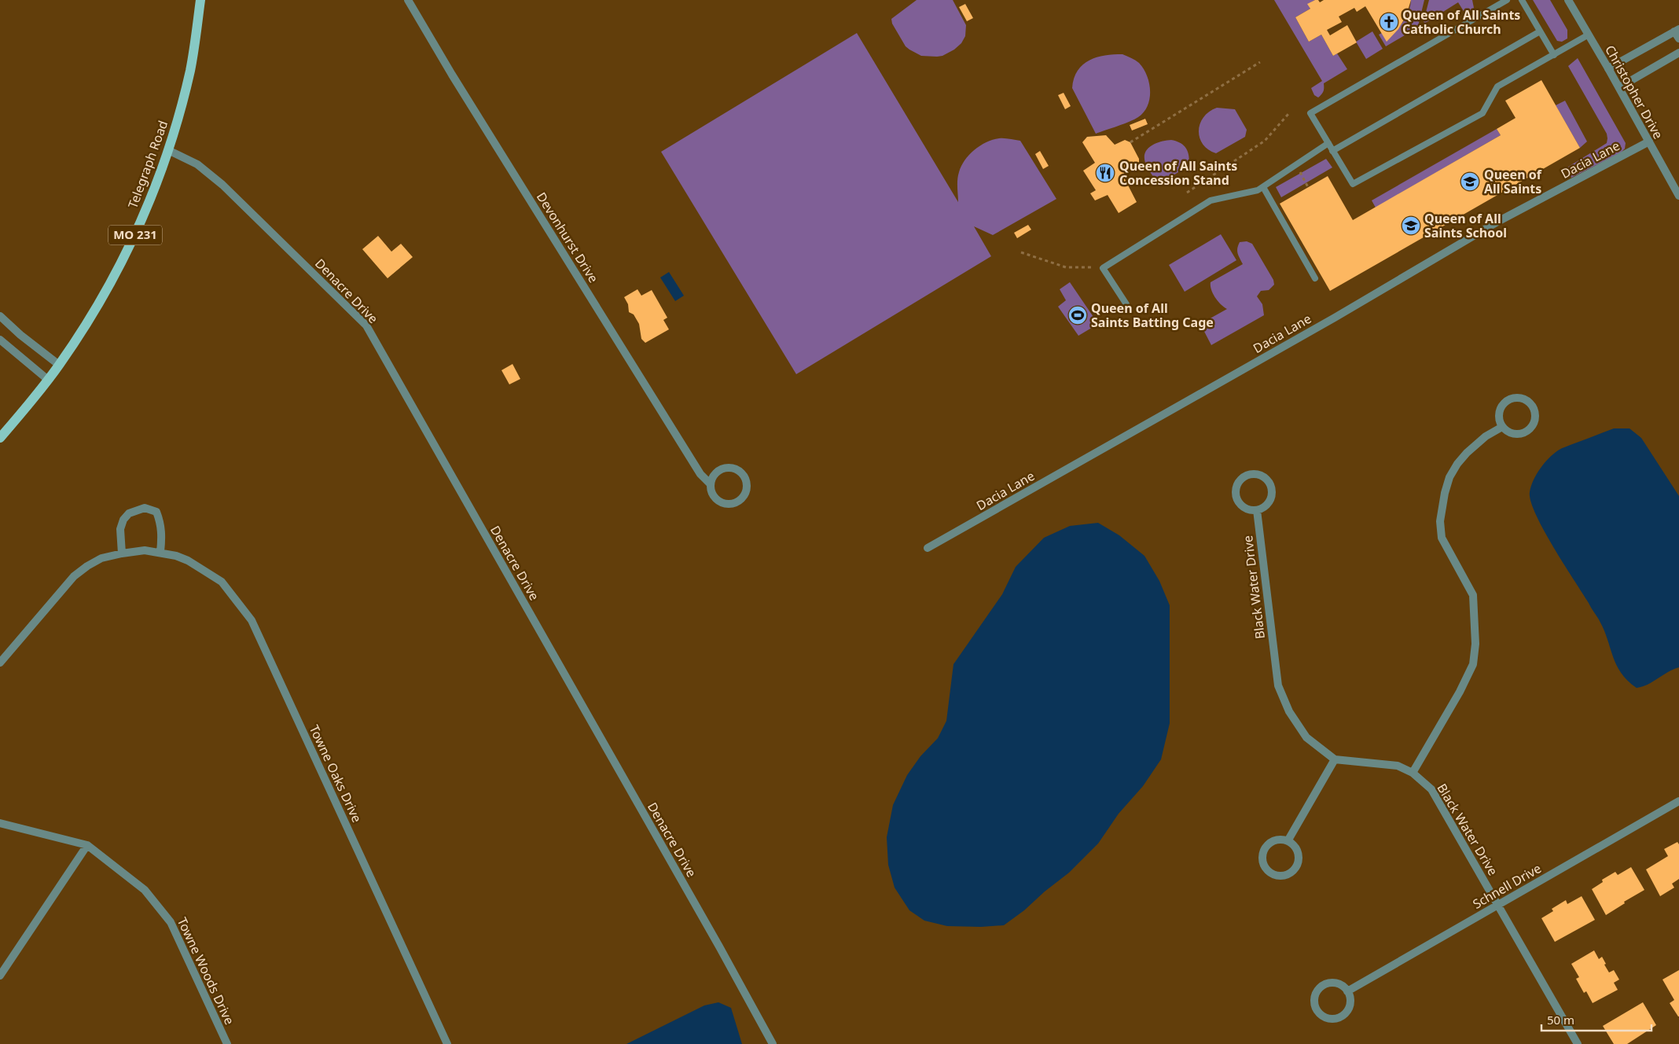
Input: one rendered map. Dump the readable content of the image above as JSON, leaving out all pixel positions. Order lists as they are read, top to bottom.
{
  "streets": {
    "main road": ["Telegraph Road", "MO 231"],
    "street": [
      "Christopher Drive",
      "Dacia Lane",
      "Devonhurst Drive",
      "Denacre Drive",
      "Black Water Drive",
      "Towne Oaks Drive",
      "Schnell Drive",
      "Towne Woods Drive"
    ]
  },
  "crossings": [
    ["Christopher Drive", "Dacia Lane"],
    ["Telegraph Road", "Denacre Drive"],
    ["Black Water Drive", "Schnell Drive"]
  ],
  "places": {
    "church": ["Queen of All Saints Catholic Church"],
    "restaurant": ["Queen of All Saints Concession Stand"],
    "school or university": ["Queen of All Saints", "Queen of All Saints School"],
    "sports": ["Queen of All Saints Batting Cage"]
  },
  "scale_bar": "50 m"
}
